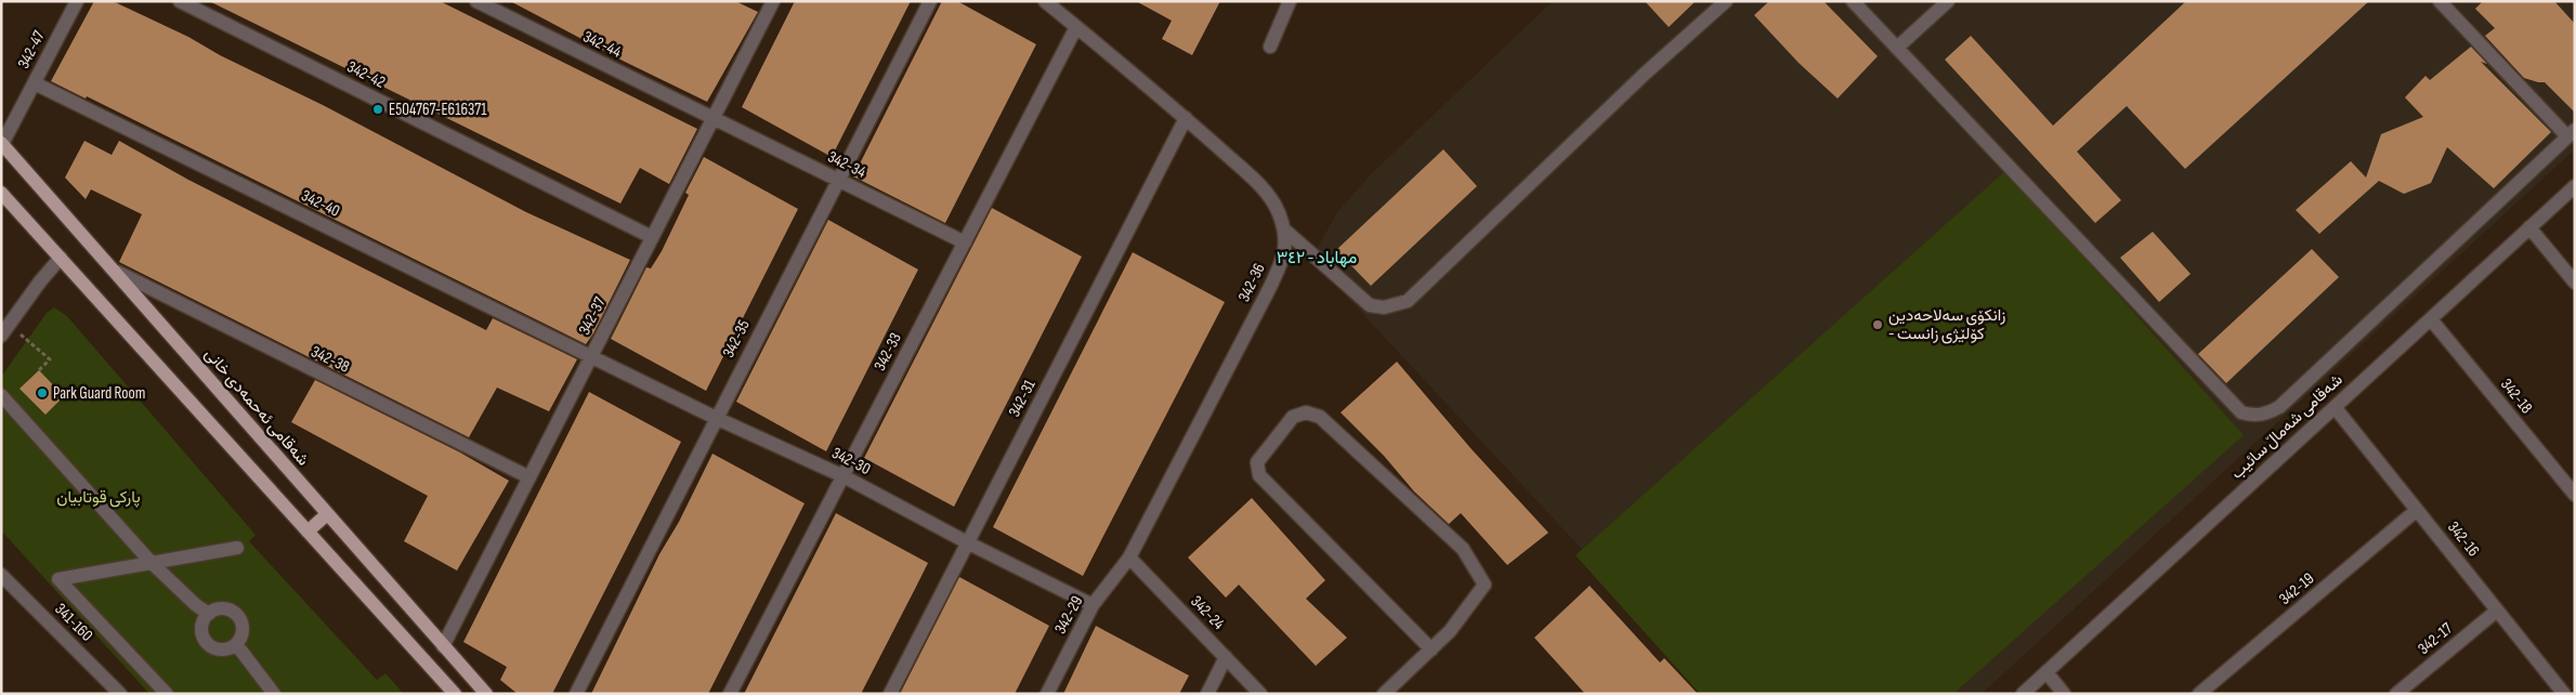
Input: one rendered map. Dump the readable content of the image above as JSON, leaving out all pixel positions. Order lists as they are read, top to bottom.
{
  "streets": {
    "main road": ["شەقامی ئەحمەدی خانی"],
    "street": [
      "342-44",
      "342-47",
      "342-42",
      "342-34",
      "342-40",
      "342-36",
      "342-37",
      "342-35",
      "342-33",
      "342-38",
      "342-18",
      "342-31",
      "شەقامی شەماڵ سائیب",
      "342-30",
      "342-16",
      "342-19",
      "342-24",
      "342-29",
      "341-160",
      "342-17"
    ]
  },
  "crossings": [
    ["342-44", "342-34"],
    ["342-44", "342-37"],
    ["342-47", "342-40"],
    ["342-47", "شەقامی ئەحمەدی خانی"],
    ["342-42", "342-37"],
    ["342-34", "342-37"],
    ["342-34", "342-35"],
    ["342-34", "342-33"],
    ["342-40", "342-37"],
    ["342-40", "342-30"],
    ["342-36", "342-33"],
    ["342-36", "342-31"],
    ["342-36", "342-24"],
    ["342-36", "342-29"],
    ["342-37", "342-38"],
    ["342-37", "شەقامی ئەحمەدی خانی"],
    ["342-37", "342-30"],
    ["342-35", "342-30"],
    ["342-33", "342-30"],
    ["342-38", "شەقامی ئەحمەدی خانی"],
    ["342-18", "شەقامی شەماڵ سائیب"],
    ["342-31", "342-30"],
    ["شەقامی شەماڵ سائیب", "342-16"],
    ["342-30", "342-29"],
    ["342-16", "342-19"],
    ["342-16", "342-17"],
    ["342-24", "342-29"]
  ],
  "districts": ["مهاباد - ٣٤٢"],
  "parks": ["پارکی قوتابیان"],
  "places": ["E504767-E616371", "زانکۆی سەلاحەدین - کۆلێژی زانست", "Park Guard Room"]
}
